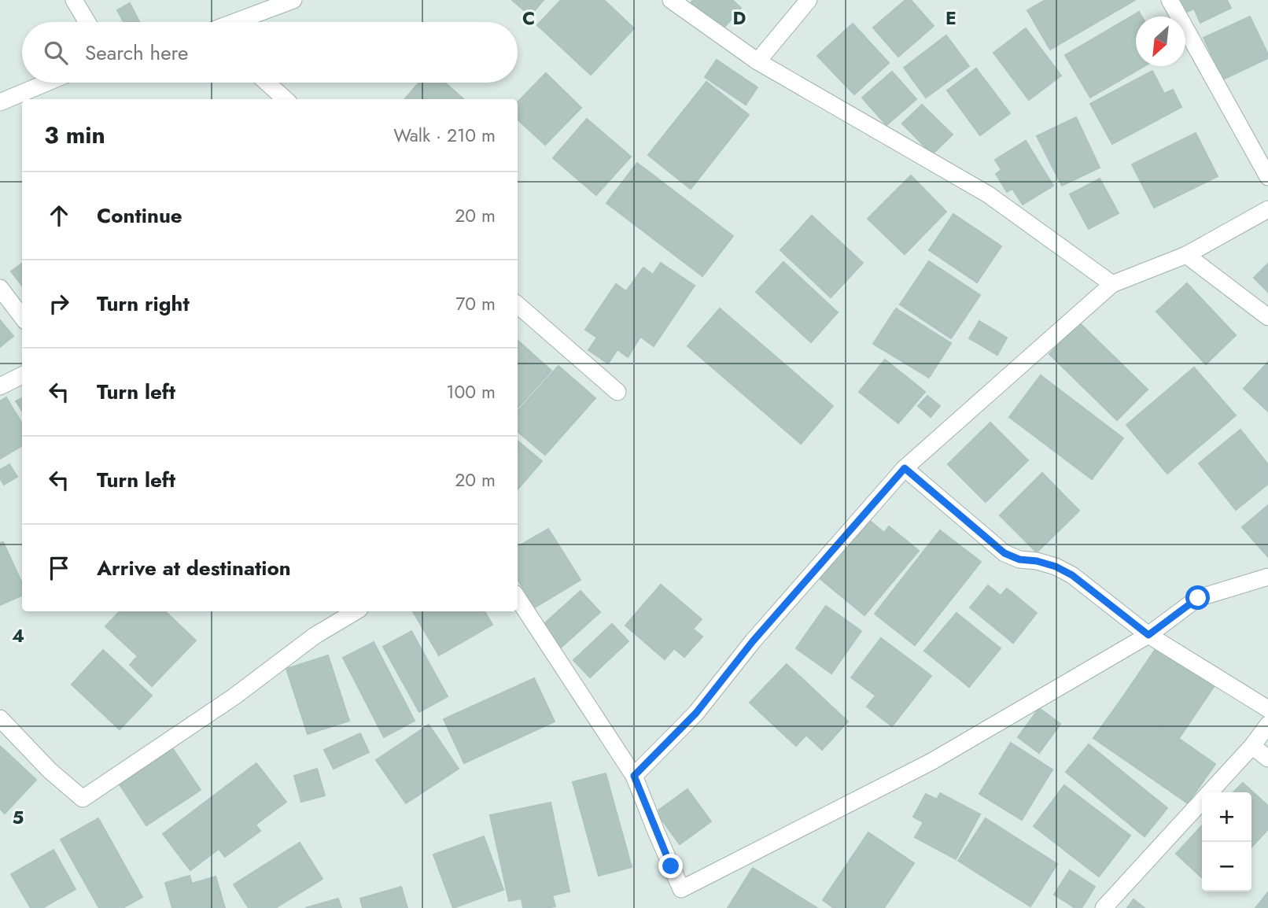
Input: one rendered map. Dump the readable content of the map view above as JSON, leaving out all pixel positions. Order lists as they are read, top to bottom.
{
  "north": "bottom left",
  "page": {
    "search": "Search here",
    "heading": ["3 min", "Walk · 210 m"],
    "list": [
      ["Continue", "20 m"],
      ["Turn right", "70 m"],
      ["Turn left", "100 m"],
      ["Turn left", "20 m"],
      "Arrive at destination"
    ],
    "map_buttons": ["+", "−"]
  },
  "grid": {
    "columns": ["C", "D", "E"],
    "rows": ["4", "5"]
  }
}
